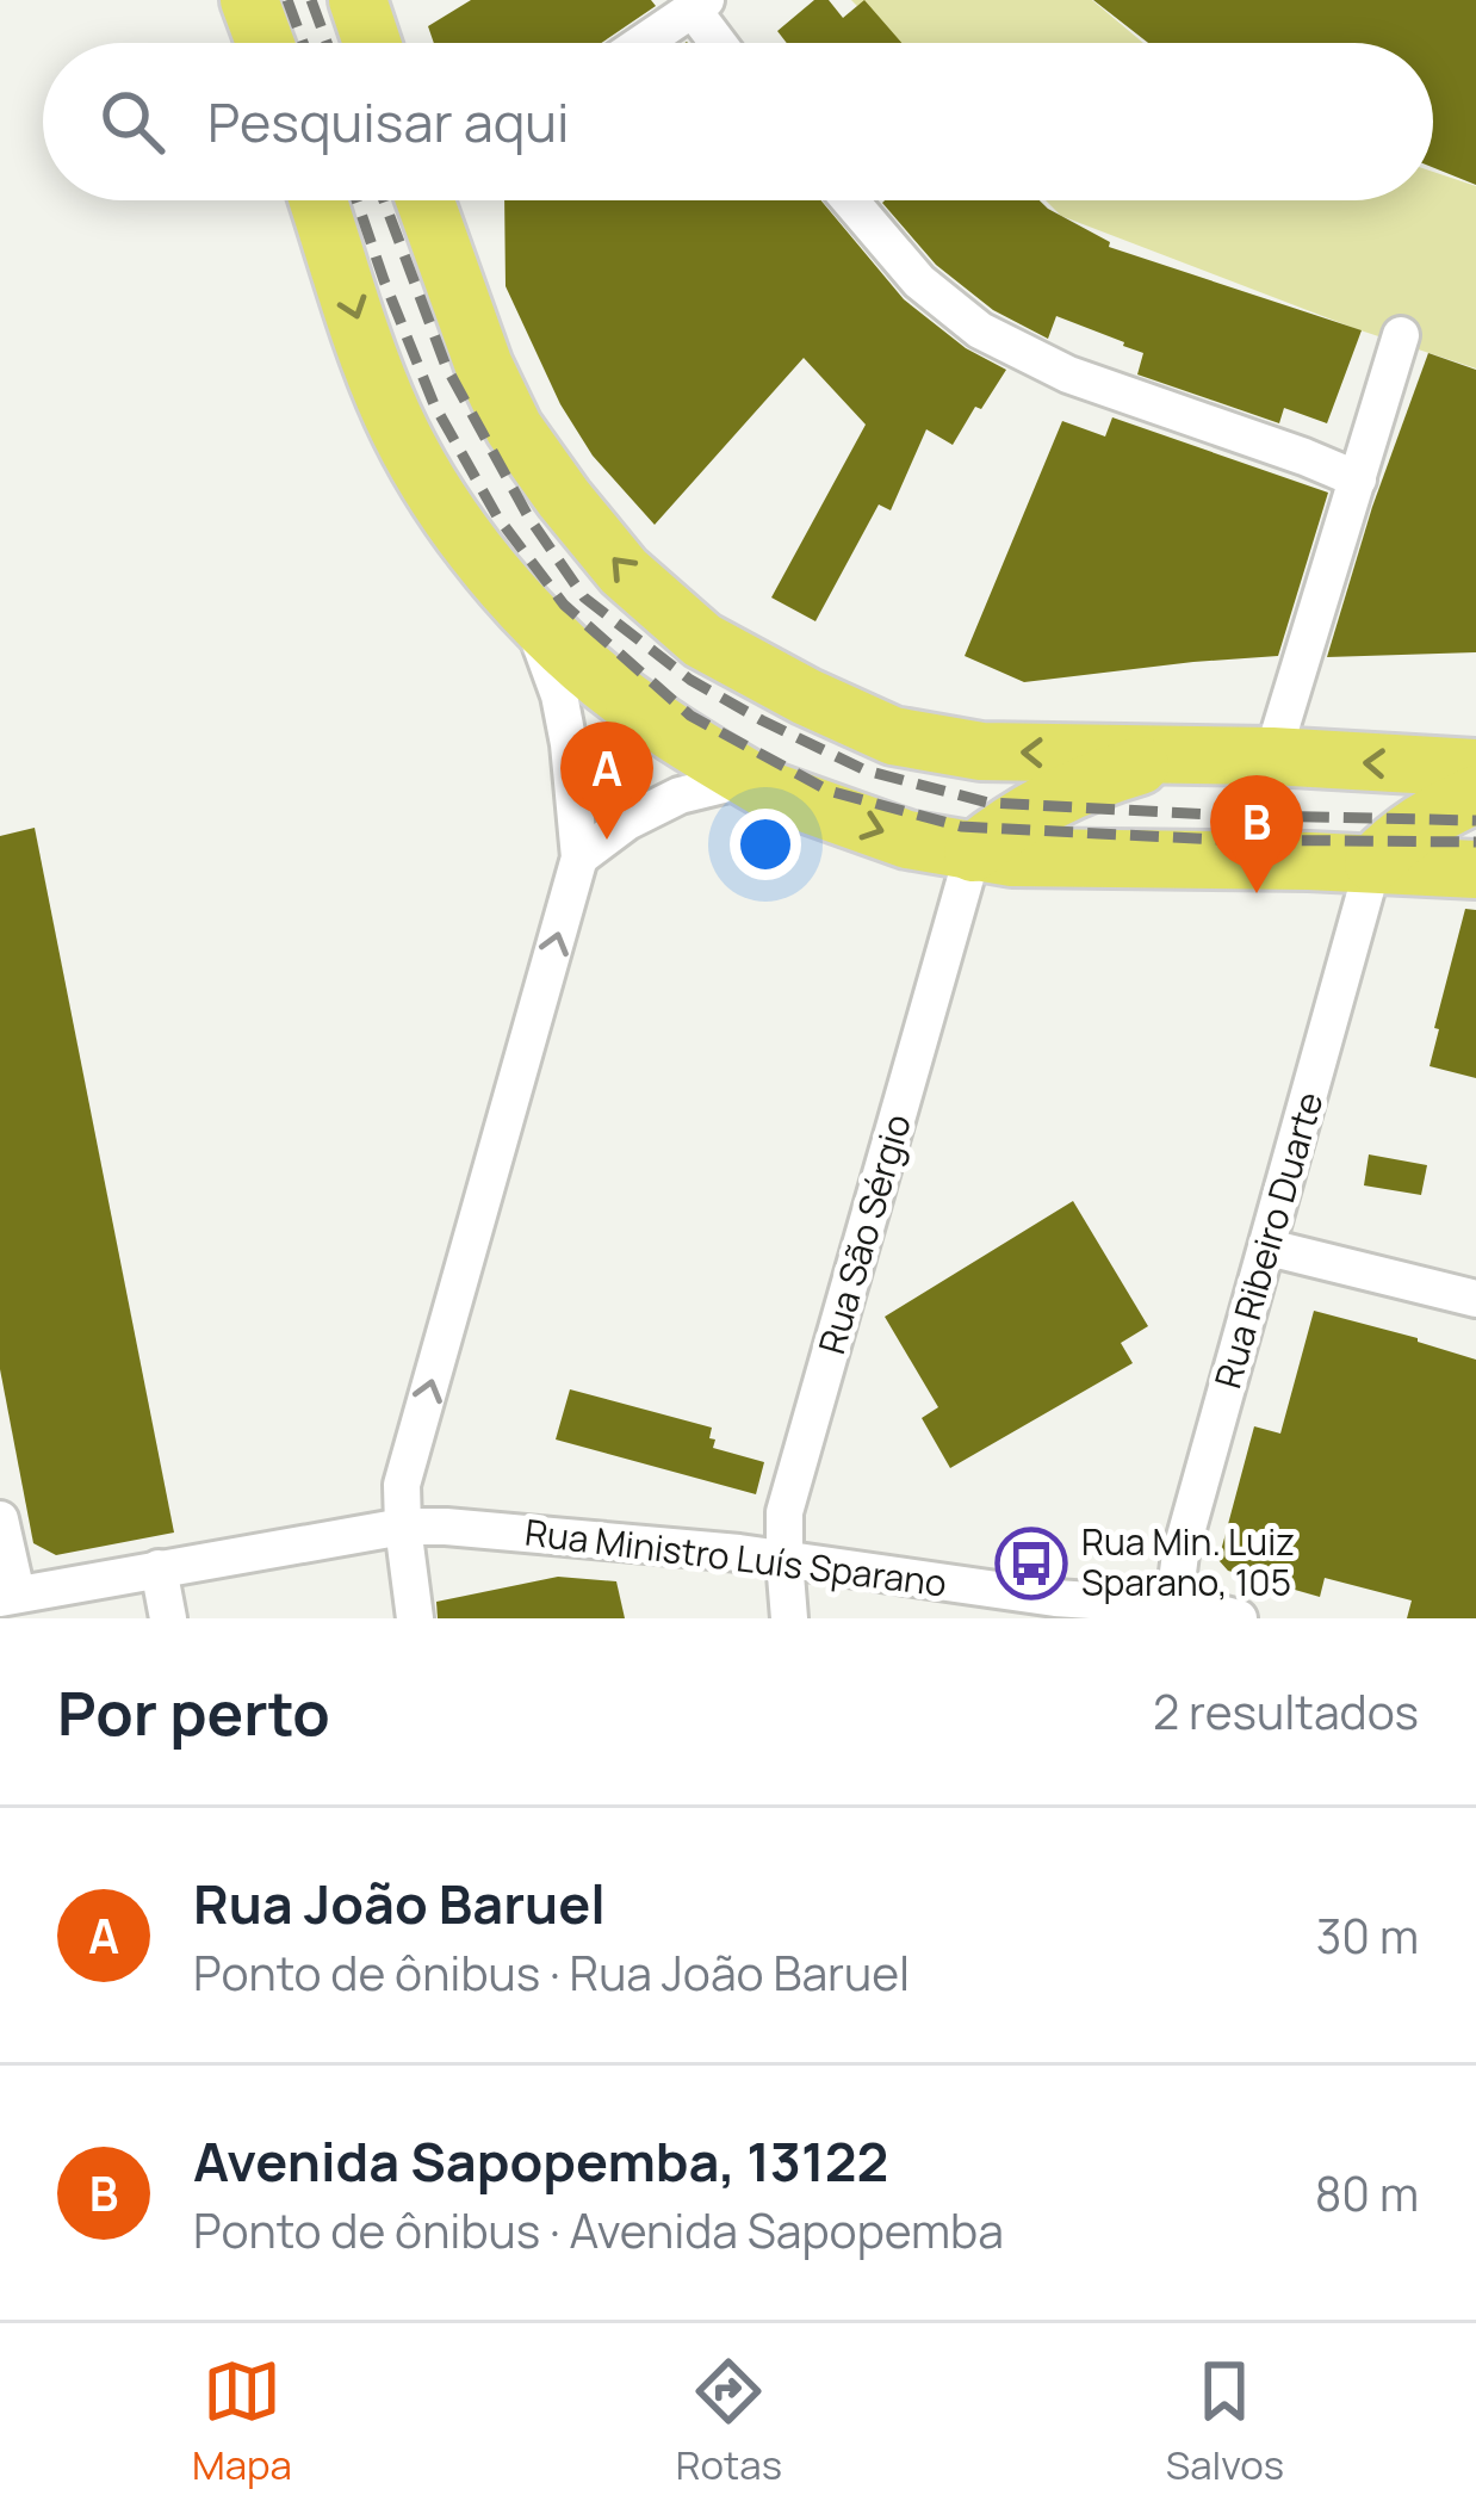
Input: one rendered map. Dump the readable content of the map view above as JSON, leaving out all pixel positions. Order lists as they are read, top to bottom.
{
  "streets": {
    "street": ["Rua São Sérgio", "Rua Ribeiro Duarte", "Rua Ministro Luís Sparano"]
  },
  "crossings": [
    ["Rua São Sérgio", "Rua Ministro Luís Sparano"],
    ["Rua Ribeiro Duarte", "Rua Ministro Luís Sparano"]
  ],
  "places": {
    "bus stop": ["Rua Min. Luiz Sparano, 105"]
  },
  "page": {
    "search": "Pesquisar aqui",
    "pins": ["A", "B"],
    "heading": ["Por perto", "2 resultados"],
    "list": [
      {
        "mark": "A",
        "name": "Rua João Baruel",
        "note": "Ponto de ônibus · Rua João Baruel",
        "value": "30 m"
      },
      {
        "mark": "B",
        "name": "Avenida Sapopemba, 13122",
        "note": "Ponto de ônibus · Avenida Sapopemba",
        "value": "80 m"
      }
    ],
    "nav": ["Mapa", "Rotas", "Salvos"]
  }
}
